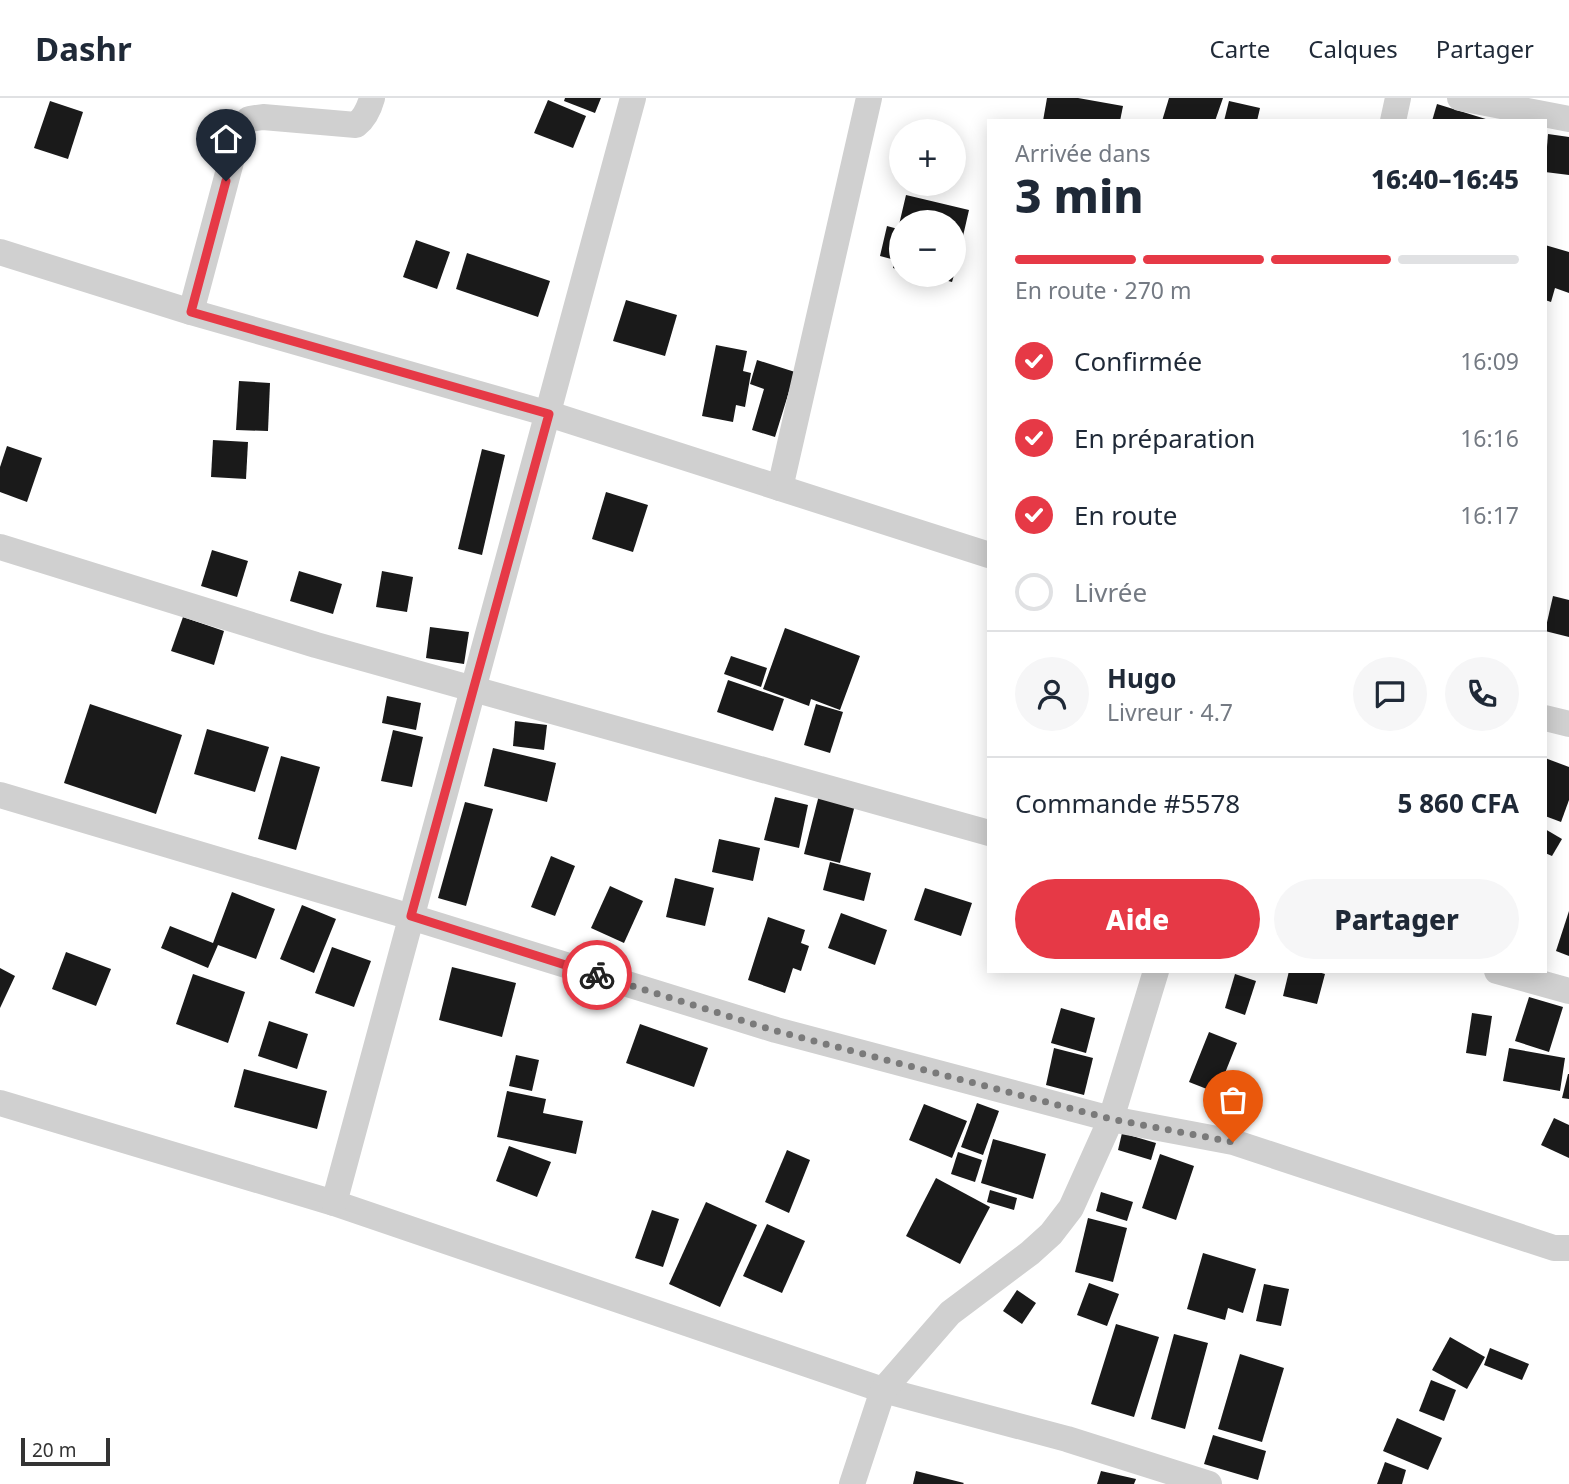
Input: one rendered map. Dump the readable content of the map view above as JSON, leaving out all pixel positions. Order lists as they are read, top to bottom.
{
  "scale_bar": "20 m",
  "page": {
    "header": "Dashr",
    "nav": ["Carte", "Calques", "Partager"],
    "map_buttons": ["+", "−"],
    "heading": ["3 min", "Arrivée dans", "16:40–16:45"],
    "panel": [
      "Hugo",
      "Livreur · 4.7",
      "Commande #5578",
      "5 860 CFA"
    ],
    "bar": "En route · 270 m",
    "list": [
      ["Confirmée", "16:09"],
      ["En préparation", "16:16"],
      ["En route", "16:17"],
      "Livrée"
    ],
    "buttons": ["Aide", "Partager"],
    "scale": "20 m"
  }
}
